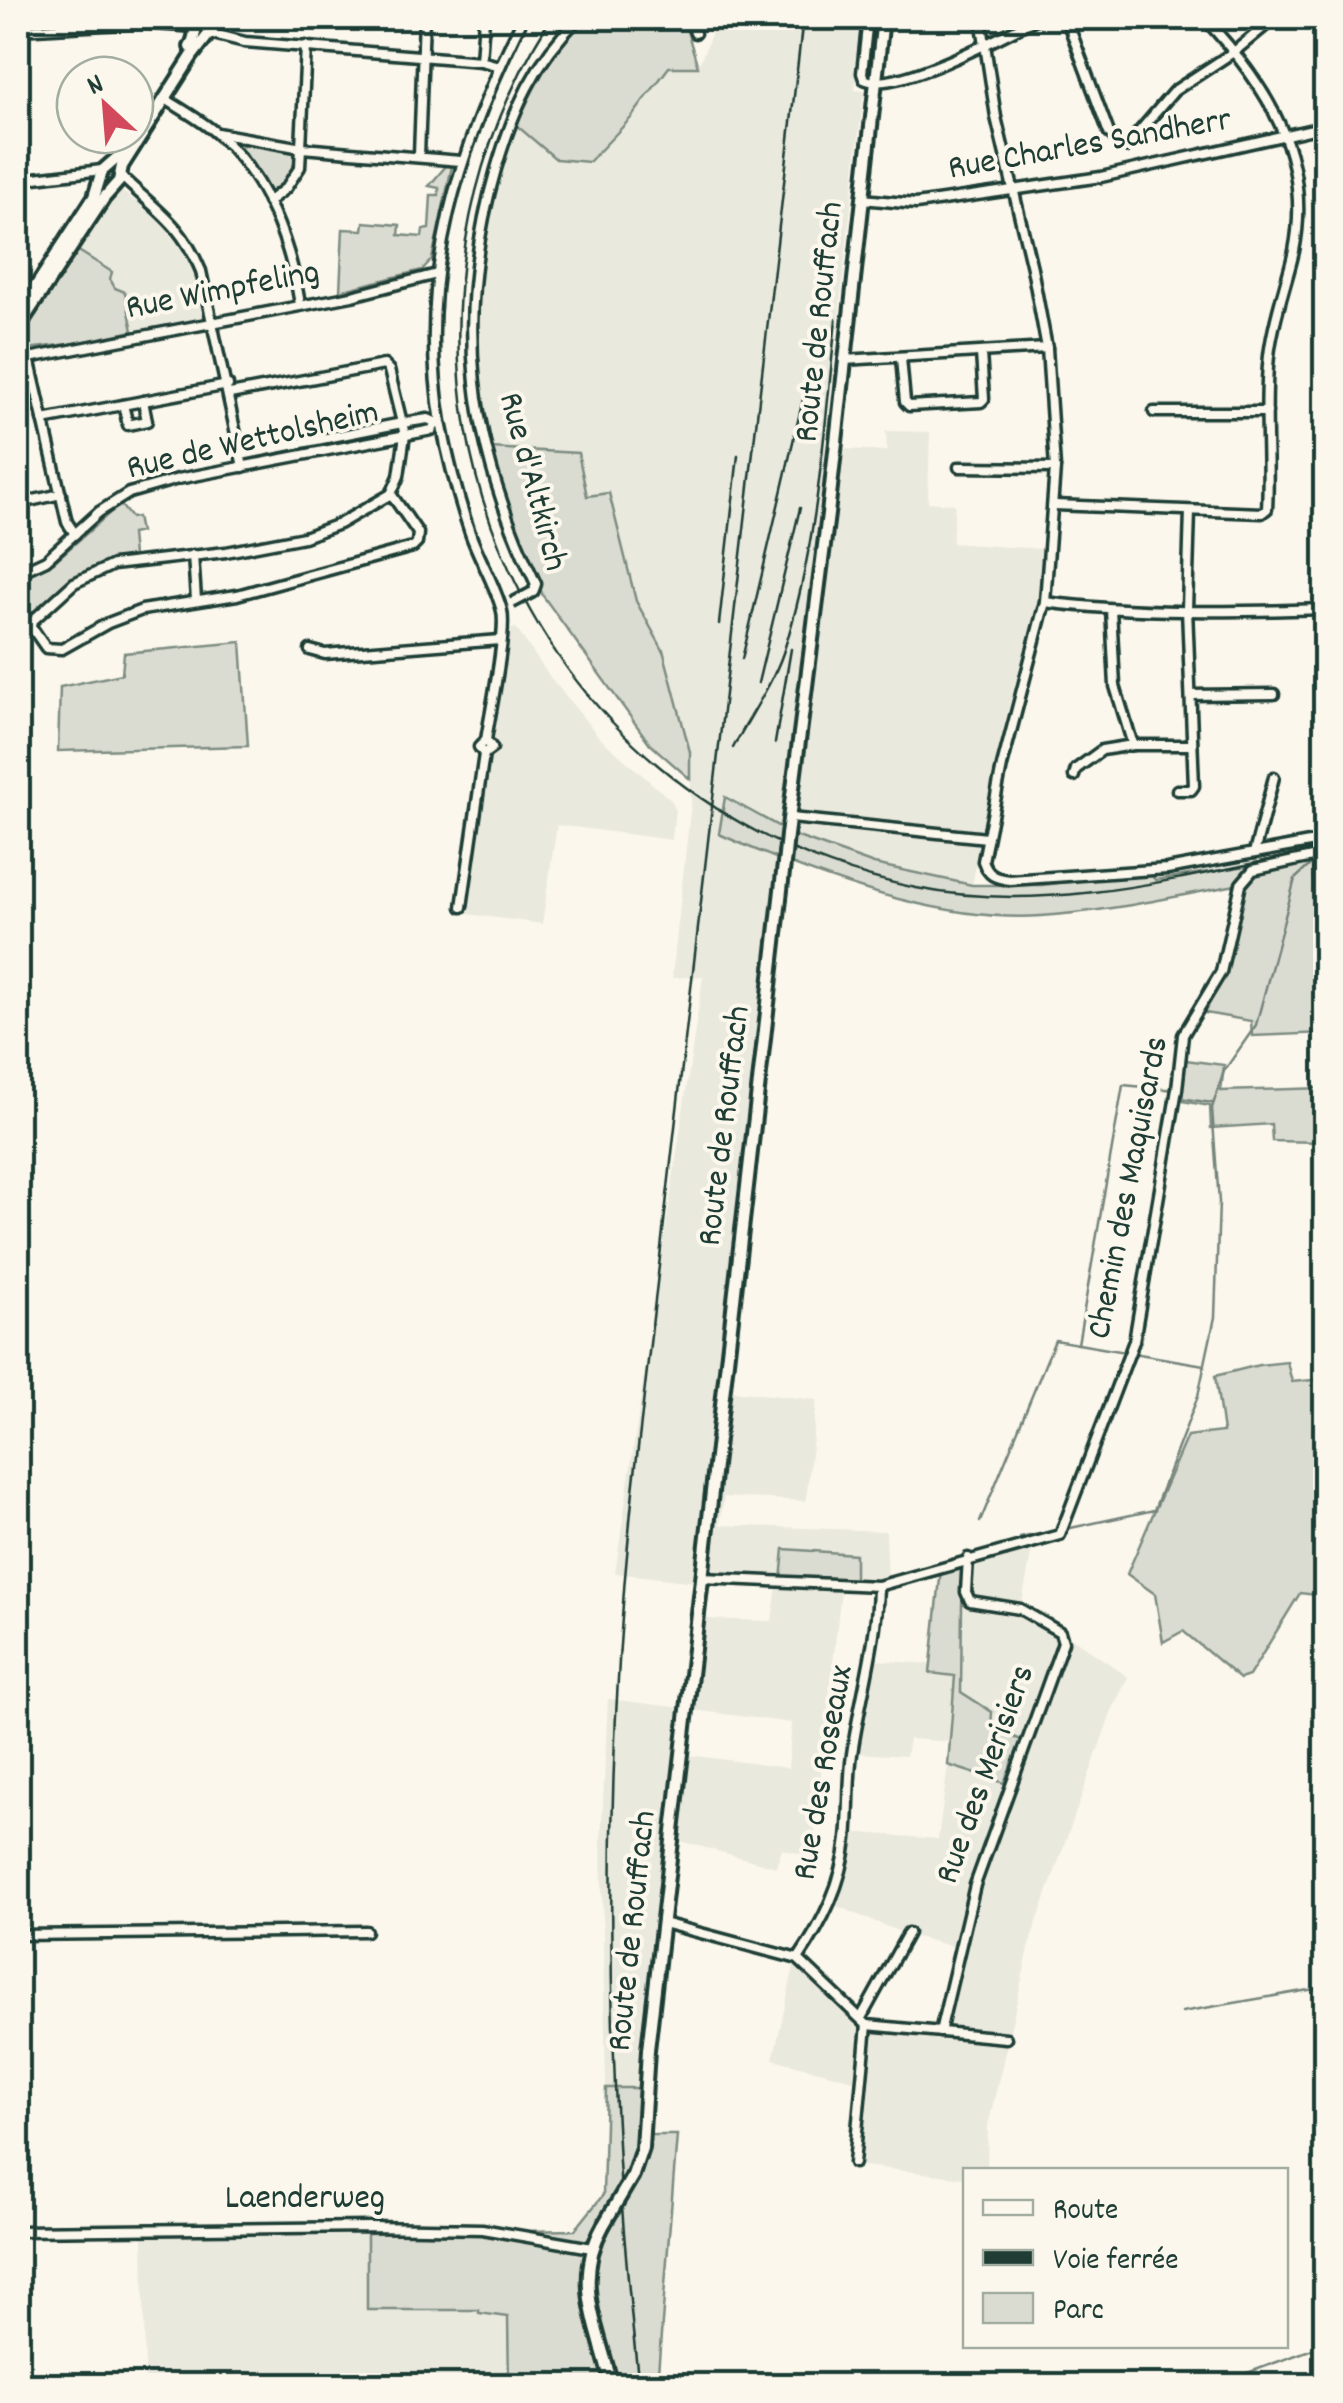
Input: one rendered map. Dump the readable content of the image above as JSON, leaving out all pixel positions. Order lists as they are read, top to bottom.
{
  "streets": {
    "main road": ["Route de Rouffach"],
    "street": [
      "Rue Charles Sandherr",
      "Rue Wimpfeling",
      "Rue de Wettolsheim",
      "Rue d'Altkirch",
      "Chemin des Maquisards",
      "Rue des Roseaux",
      "Rue des Merisiers",
      "Laenderweg"
    ]
  },
  "crossings": [
    ["Rue Charles Sandherr", "Route de Rouffach"],
    ["Route de Rouffach", "Laenderweg"],
    ["Chemin des Maquisards", "Rue des Merisiers"]
  ],
  "legend": ["Route", "Voie ferrée", "Parc"],
  "north": "top left"
}
